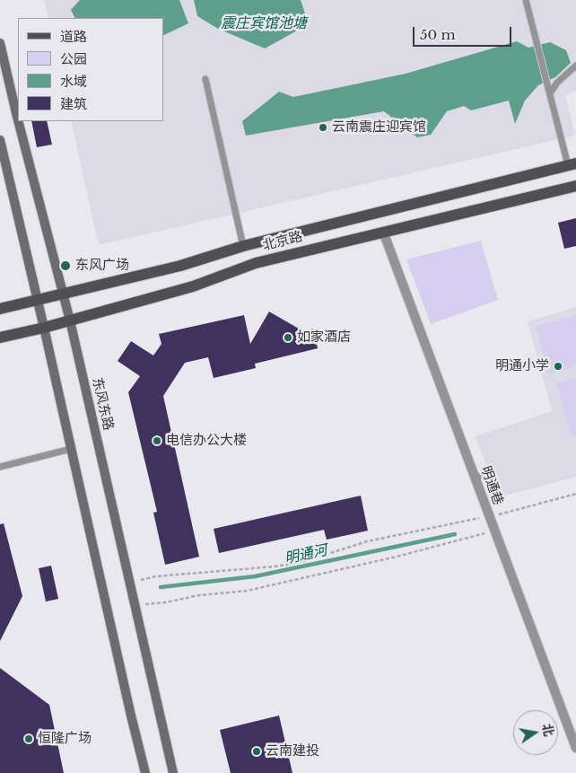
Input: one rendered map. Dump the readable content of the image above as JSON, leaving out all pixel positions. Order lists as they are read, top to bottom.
{
  "streets": {
    "main road": ["北京路", "东风东路"],
    "street": ["明通巷"]
  },
  "crossings": [
    ["北京路", "东风东路"],
    ["北京路", "明通巷"]
  ],
  "water": ["震庄宾馆池塘", "明通河"],
  "places": [
    "云南震庄迎宾馆",
    "东风广场",
    "如家酒店",
    "明通小学",
    "电信办公大楼",
    "恒隆广场",
    "云南建投"
  ],
  "legend": [
    "道路",
    "公园",
    "水域",
    "建筑"
  ],
  "scale_bar": "50 m",
  "north": "right"
}
